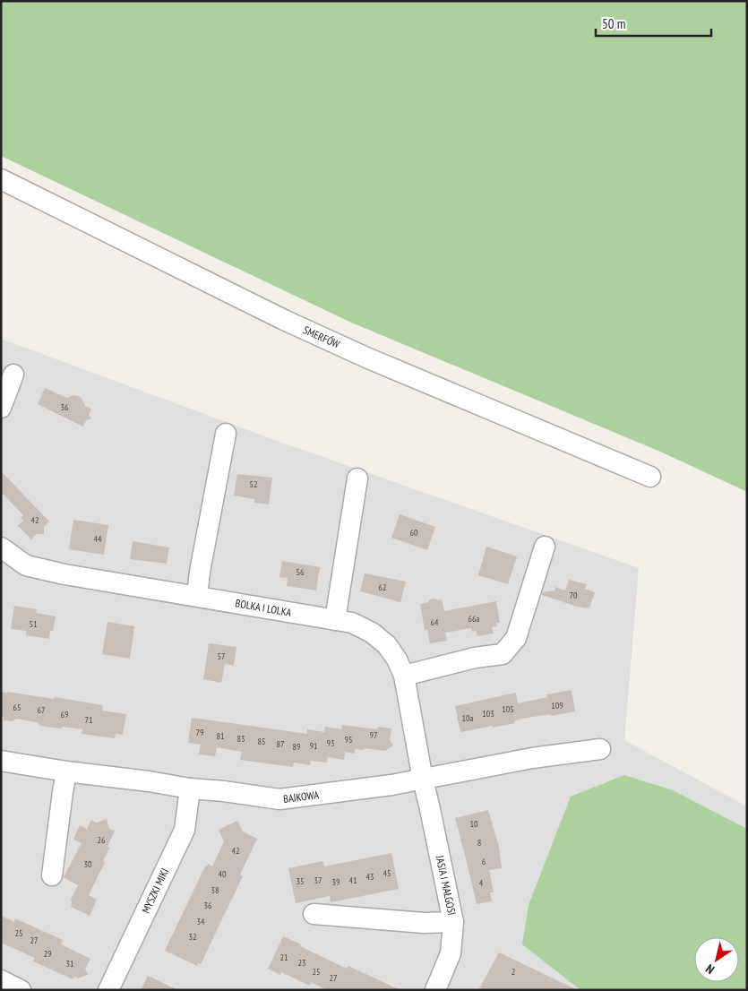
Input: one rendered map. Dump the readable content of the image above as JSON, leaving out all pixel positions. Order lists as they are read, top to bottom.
{
  "streets": {
    "street": [
      "SMERFÓW",
      "BOLKA I LOLKA",
      "BAJKOWA",
      "JASIA I MAŁGOSI",
      "MYSZKI MIKI"
    ]
  },
  "crossings": [
    ["BOLKA I LOLKA", "BAJKOWA"],
    ["BOLKA I LOLKA", "JASIA I MAŁGOSI"],
    ["BAJKOWA", "JASIA I MAŁGOSI"],
    ["BAJKOWA", "MYSZKI MIKI"]
  ],
  "house_numbers": [
    "36",
    "52",
    "42",
    "60",
    "44",
    "56",
    "62",
    "70",
    "66a",
    "64",
    "51",
    "57",
    "109",
    "65",
    "105",
    "67",
    "103",
    "69",
    "10a",
    "71",
    "79",
    "97",
    "81",
    "83",
    "95",
    "85",
    "93",
    "87",
    "91",
    "89",
    "10",
    "26",
    "8",
    "42",
    "6",
    "30",
    "45",
    "40",
    "43",
    "37",
    "41",
    "35",
    "39",
    "4",
    "38",
    "36",
    "34",
    "25",
    "32",
    "27",
    "29",
    "21",
    "23",
    "31",
    "25",
    "2",
    "27"
  ],
  "scale_bar": "50 m",
  "north": "bottom left"
}
